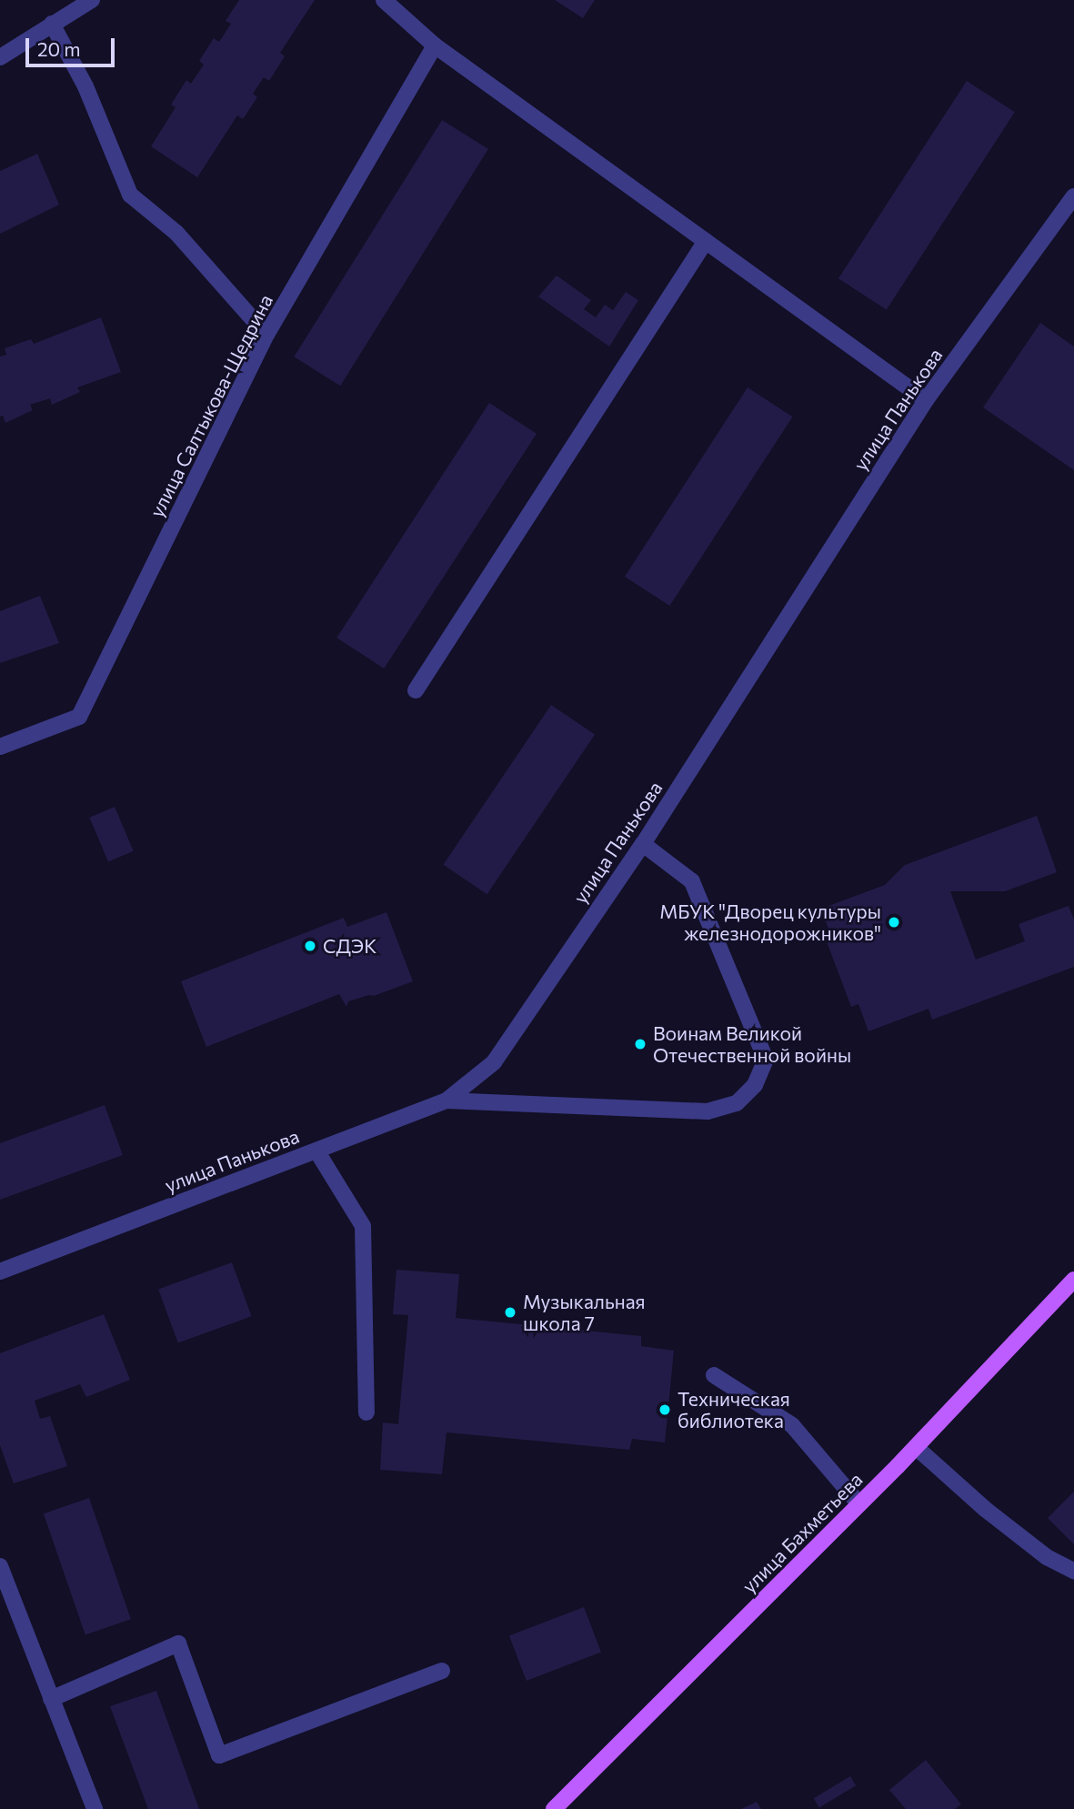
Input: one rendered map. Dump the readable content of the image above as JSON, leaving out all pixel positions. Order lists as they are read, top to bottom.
{
  "streets": {
    "main road": ["улица Бахметьева"],
    "street": ["улица Салтыкова-Щедрина", "улица Панькова"]
  },
  "places": [
    "МБУК \"Дворец культуры железнодорожников\"",
    "СДЭК",
    "Воинам Великой Отечественной войны",
    "Музыкальная школа 7",
    "Техническая библиотека"
  ],
  "scale_bar": "20 m"
}
